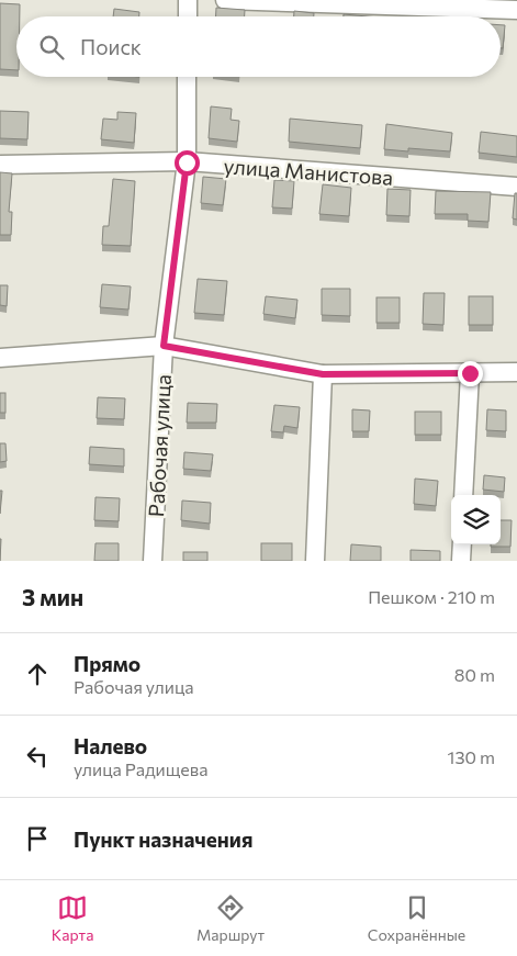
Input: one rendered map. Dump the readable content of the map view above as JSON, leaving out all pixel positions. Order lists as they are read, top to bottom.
{
  "streets": {
    "street": ["улица Манистова", "Рабочая улица"]
  },
  "crossings": [
    ["улица Манистова", "Рабочая улица"]
  ],
  "page": {
    "search": "Поиск",
    "heading": ["3 мин", "Пешком · 210 m"],
    "list": [
      ["Прямо", "Рабочая улица", "80 m"],
      ["Налево", "улица Радищева", "130 m"],
      "Пункт назначения"
    ],
    "nav": ["Карта", "Маршрут", "Сохранённые"]
  }
}
